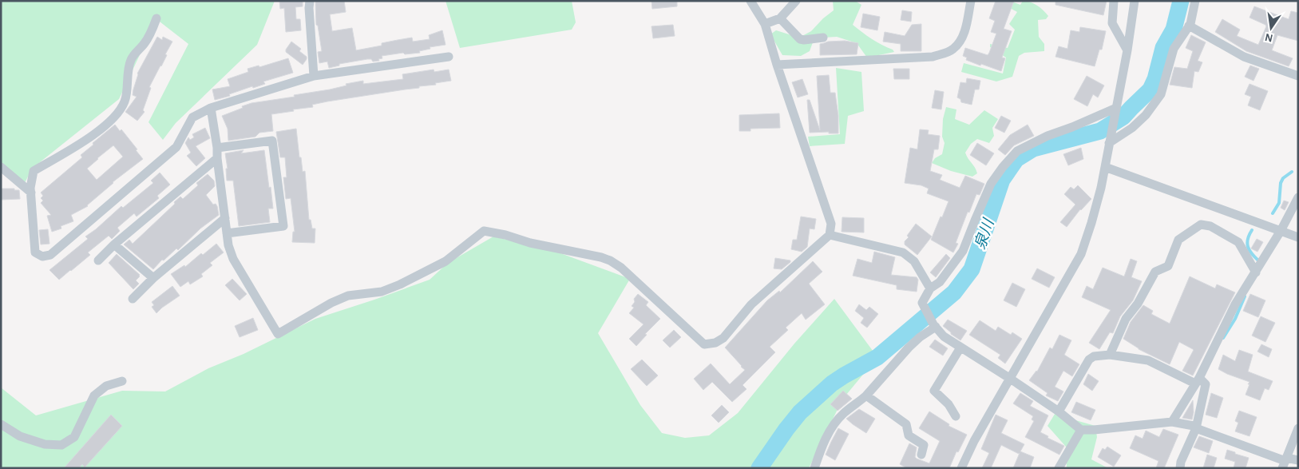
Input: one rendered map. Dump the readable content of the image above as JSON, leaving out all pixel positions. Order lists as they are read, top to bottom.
{
  "water": ["泉川"],
  "north": "bottom"
}
